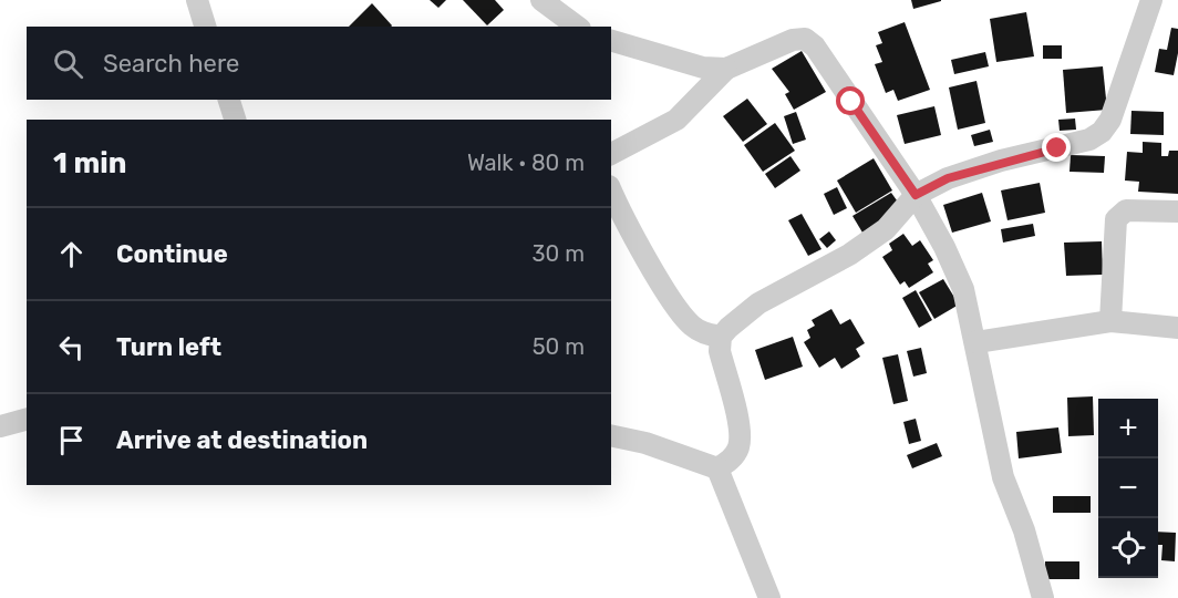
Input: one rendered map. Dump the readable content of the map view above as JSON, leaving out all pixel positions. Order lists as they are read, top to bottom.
{
  "page": {
    "search": "Search here",
    "heading": ["1 min", "Walk · 80 m"],
    "list": [
      ["Continue", "30 m"],
      ["Turn left", "50 m"],
      "Arrive at destination"
    ],
    "map_buttons": ["+", "−"]
  }
}
